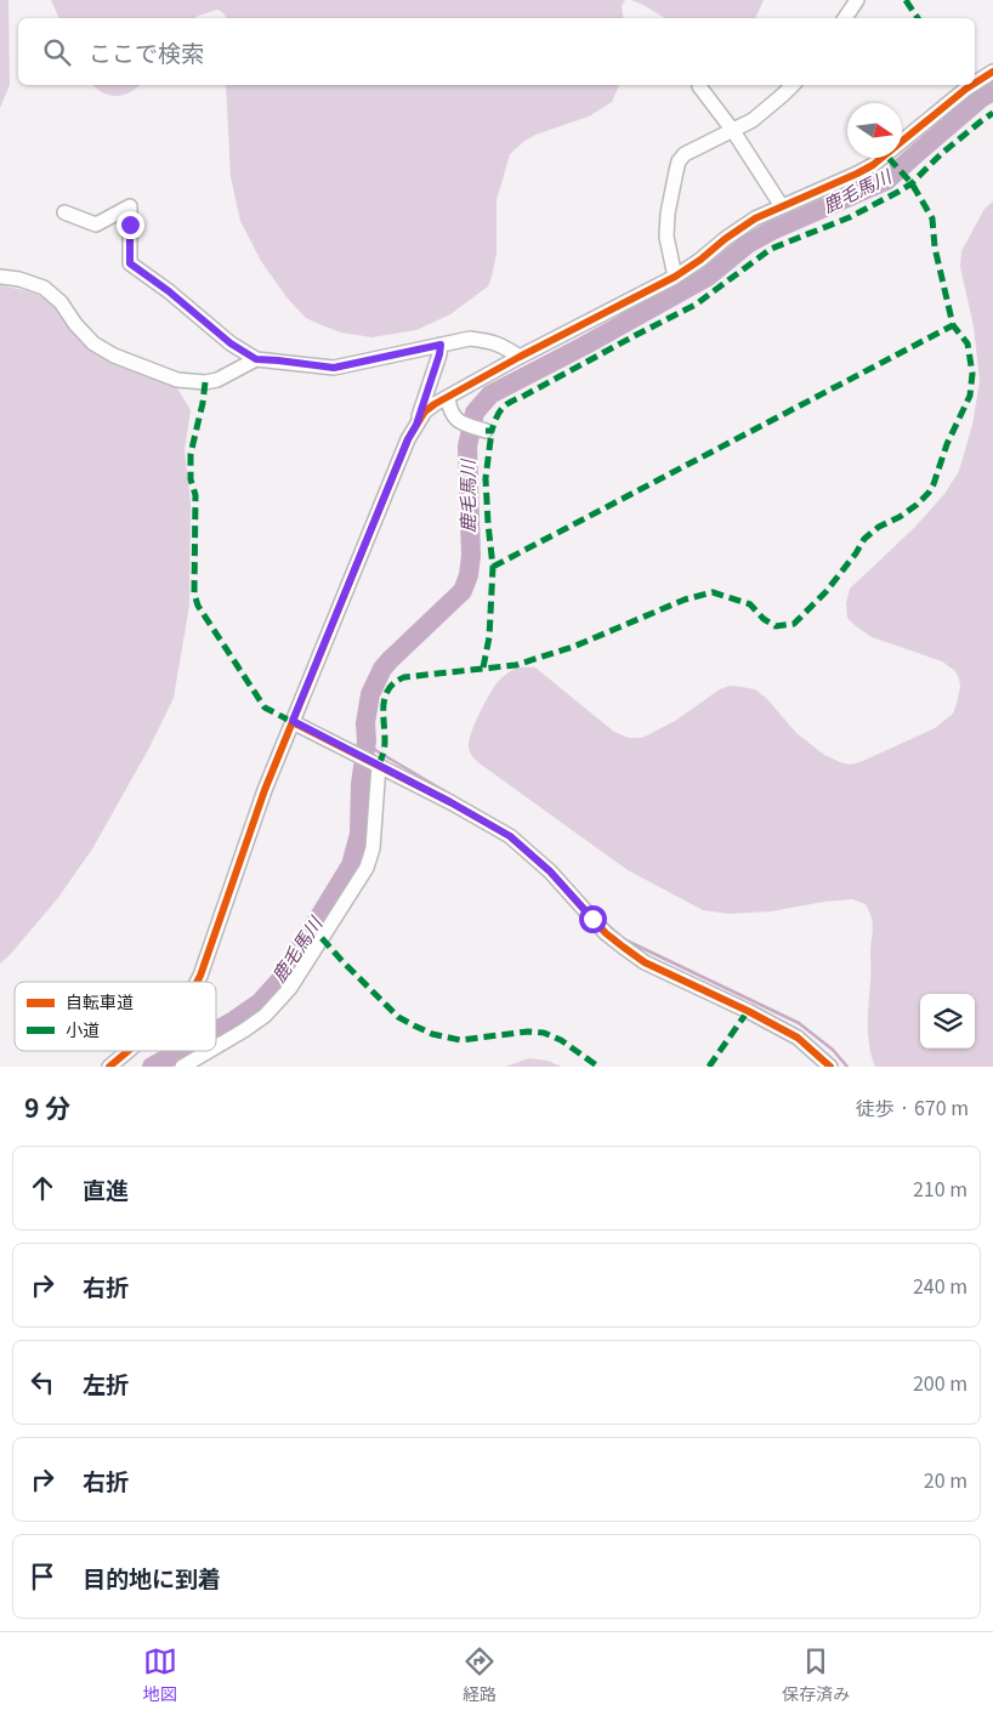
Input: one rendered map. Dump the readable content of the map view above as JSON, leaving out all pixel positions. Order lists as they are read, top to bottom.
{
  "water": ["鹿毛馬川"],
  "legend": ["自転車道", "小道"],
  "north": "right",
  "page": {
    "search": "ここで検索",
    "heading": ["9 分", "徒歩 · 670 m"],
    "list": [
      ["直進", "210 m"],
      ["右折", "240 m"],
      ["左折", "200 m"],
      ["右折", "20 m"],
      "目的地に到着"
    ],
    "nav": ["地図", "経路", "保存済み"]
  }
}
